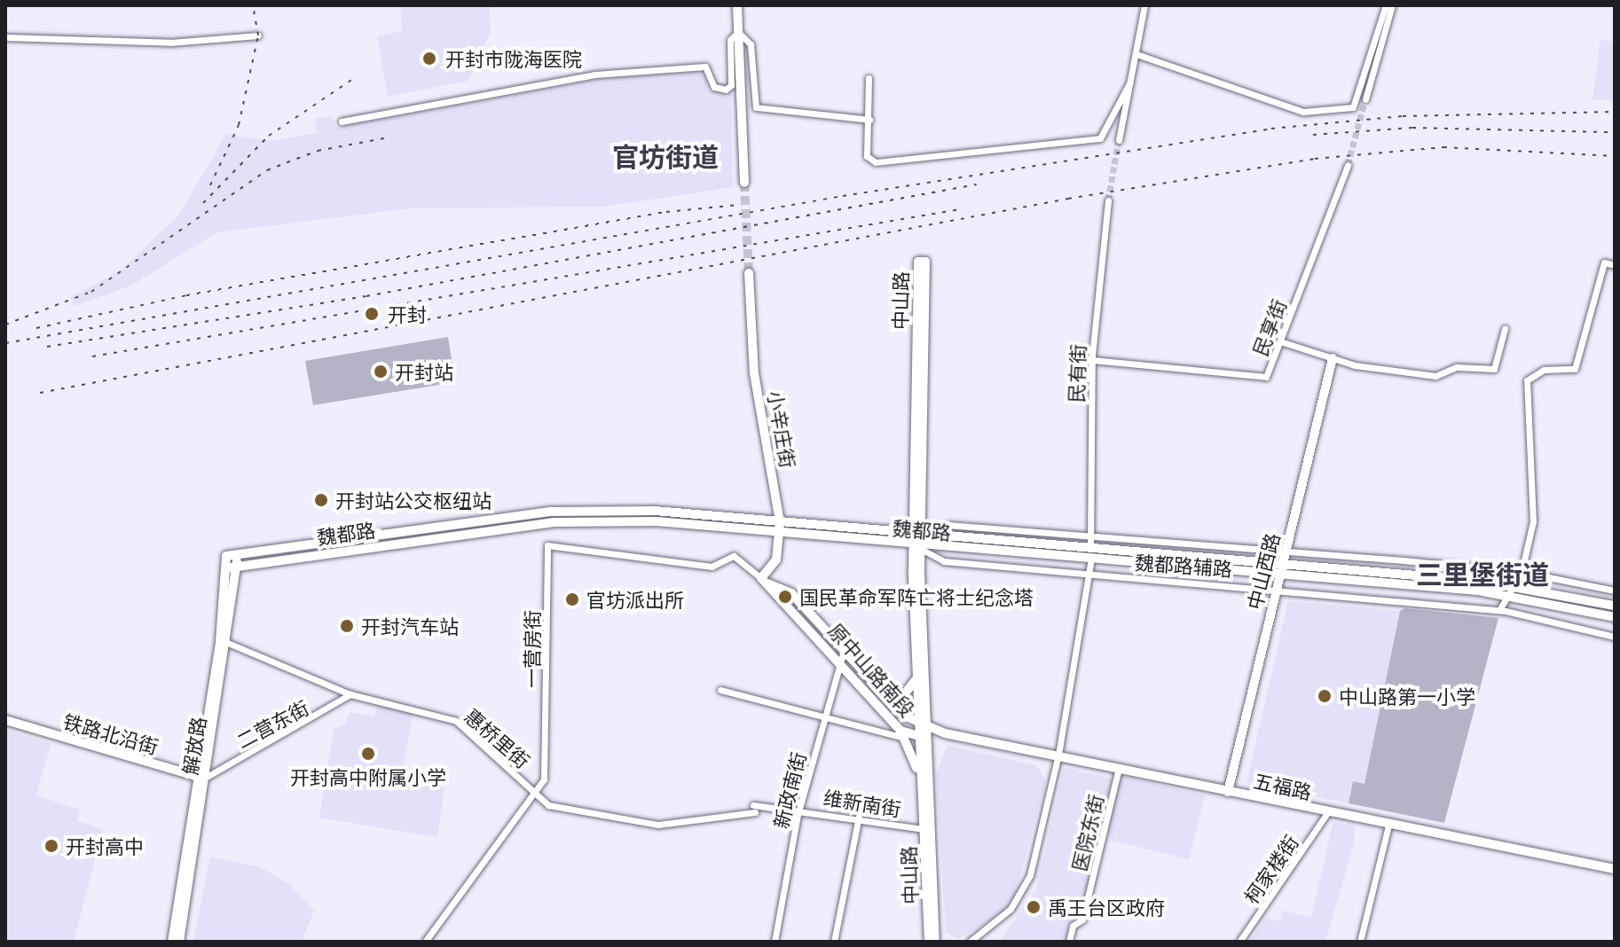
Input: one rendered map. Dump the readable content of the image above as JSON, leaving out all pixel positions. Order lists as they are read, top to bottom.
{
  "streets": {
    "main road": [
      "中山路",
      "小辛庄街",
      "魏都路",
      "中山西路",
      "原中山路南段",
      "铁路北沿街",
      "解放路",
      "五福路"
    ],
    "street": [
      "民享街",
      "民有街",
      "魏都路辅路",
      "一营房街",
      "二营东街",
      "惠桥里街",
      "新政南街",
      "维新南街",
      "医院东街",
      "柯家楼街"
    ]
  },
  "crossings": [
    ["中山路", "魏都路"],
    ["中山路", "魏都路辅路"],
    ["中山路", "原中山路南段"],
    ["中山路", "维新南街"],
    ["民享街", "民有街"],
    ["民有街", "魏都路"],
    ["民有街", "魏都路辅路"],
    ["民有街", "五福路"],
    ["小辛庄街", "魏都路"],
    ["小辛庄街", "一营房街"],
    ["小辛庄街", "原中山路南段"],
    ["魏都路", "魏都路辅路"],
    ["魏都路", "中山西路"],
    ["魏都路", "解放路"],
    ["魏都路辅路", "中山西路"],
    ["中山西路", "五福路"],
    ["一营房街", "原中山路南段"],
    ["一营房街", "惠桥里街"],
    ["原中山路南段", "五福路"],
    ["原中山路南段", "新政南街"],
    ["二营东街", "铁路北沿街"],
    ["二营东街", "惠桥里街"],
    ["二营东街", "解放路"],
    ["铁路北沿街", "解放路"],
    ["惠桥里街", "解放路"],
    ["惠桥里街", "维新南街"],
    ["五福路", "医院东街"],
    ["五福路", "柯家楼街"],
    ["新政南街", "维新南街"]
  ],
  "districts": ["官坊街道", "三里堡街道"],
  "places": [
    "开封市陇海医院",
    "开封",
    "开封站",
    "开封站公交枢纽站",
    "国民革命军阵亡将士纪念塔",
    "官坊派出所",
    "开封汽车站",
    "中山路第一小学",
    "开封高中附属小学",
    "开封高中",
    "禹王台区政府"
  ]
}
